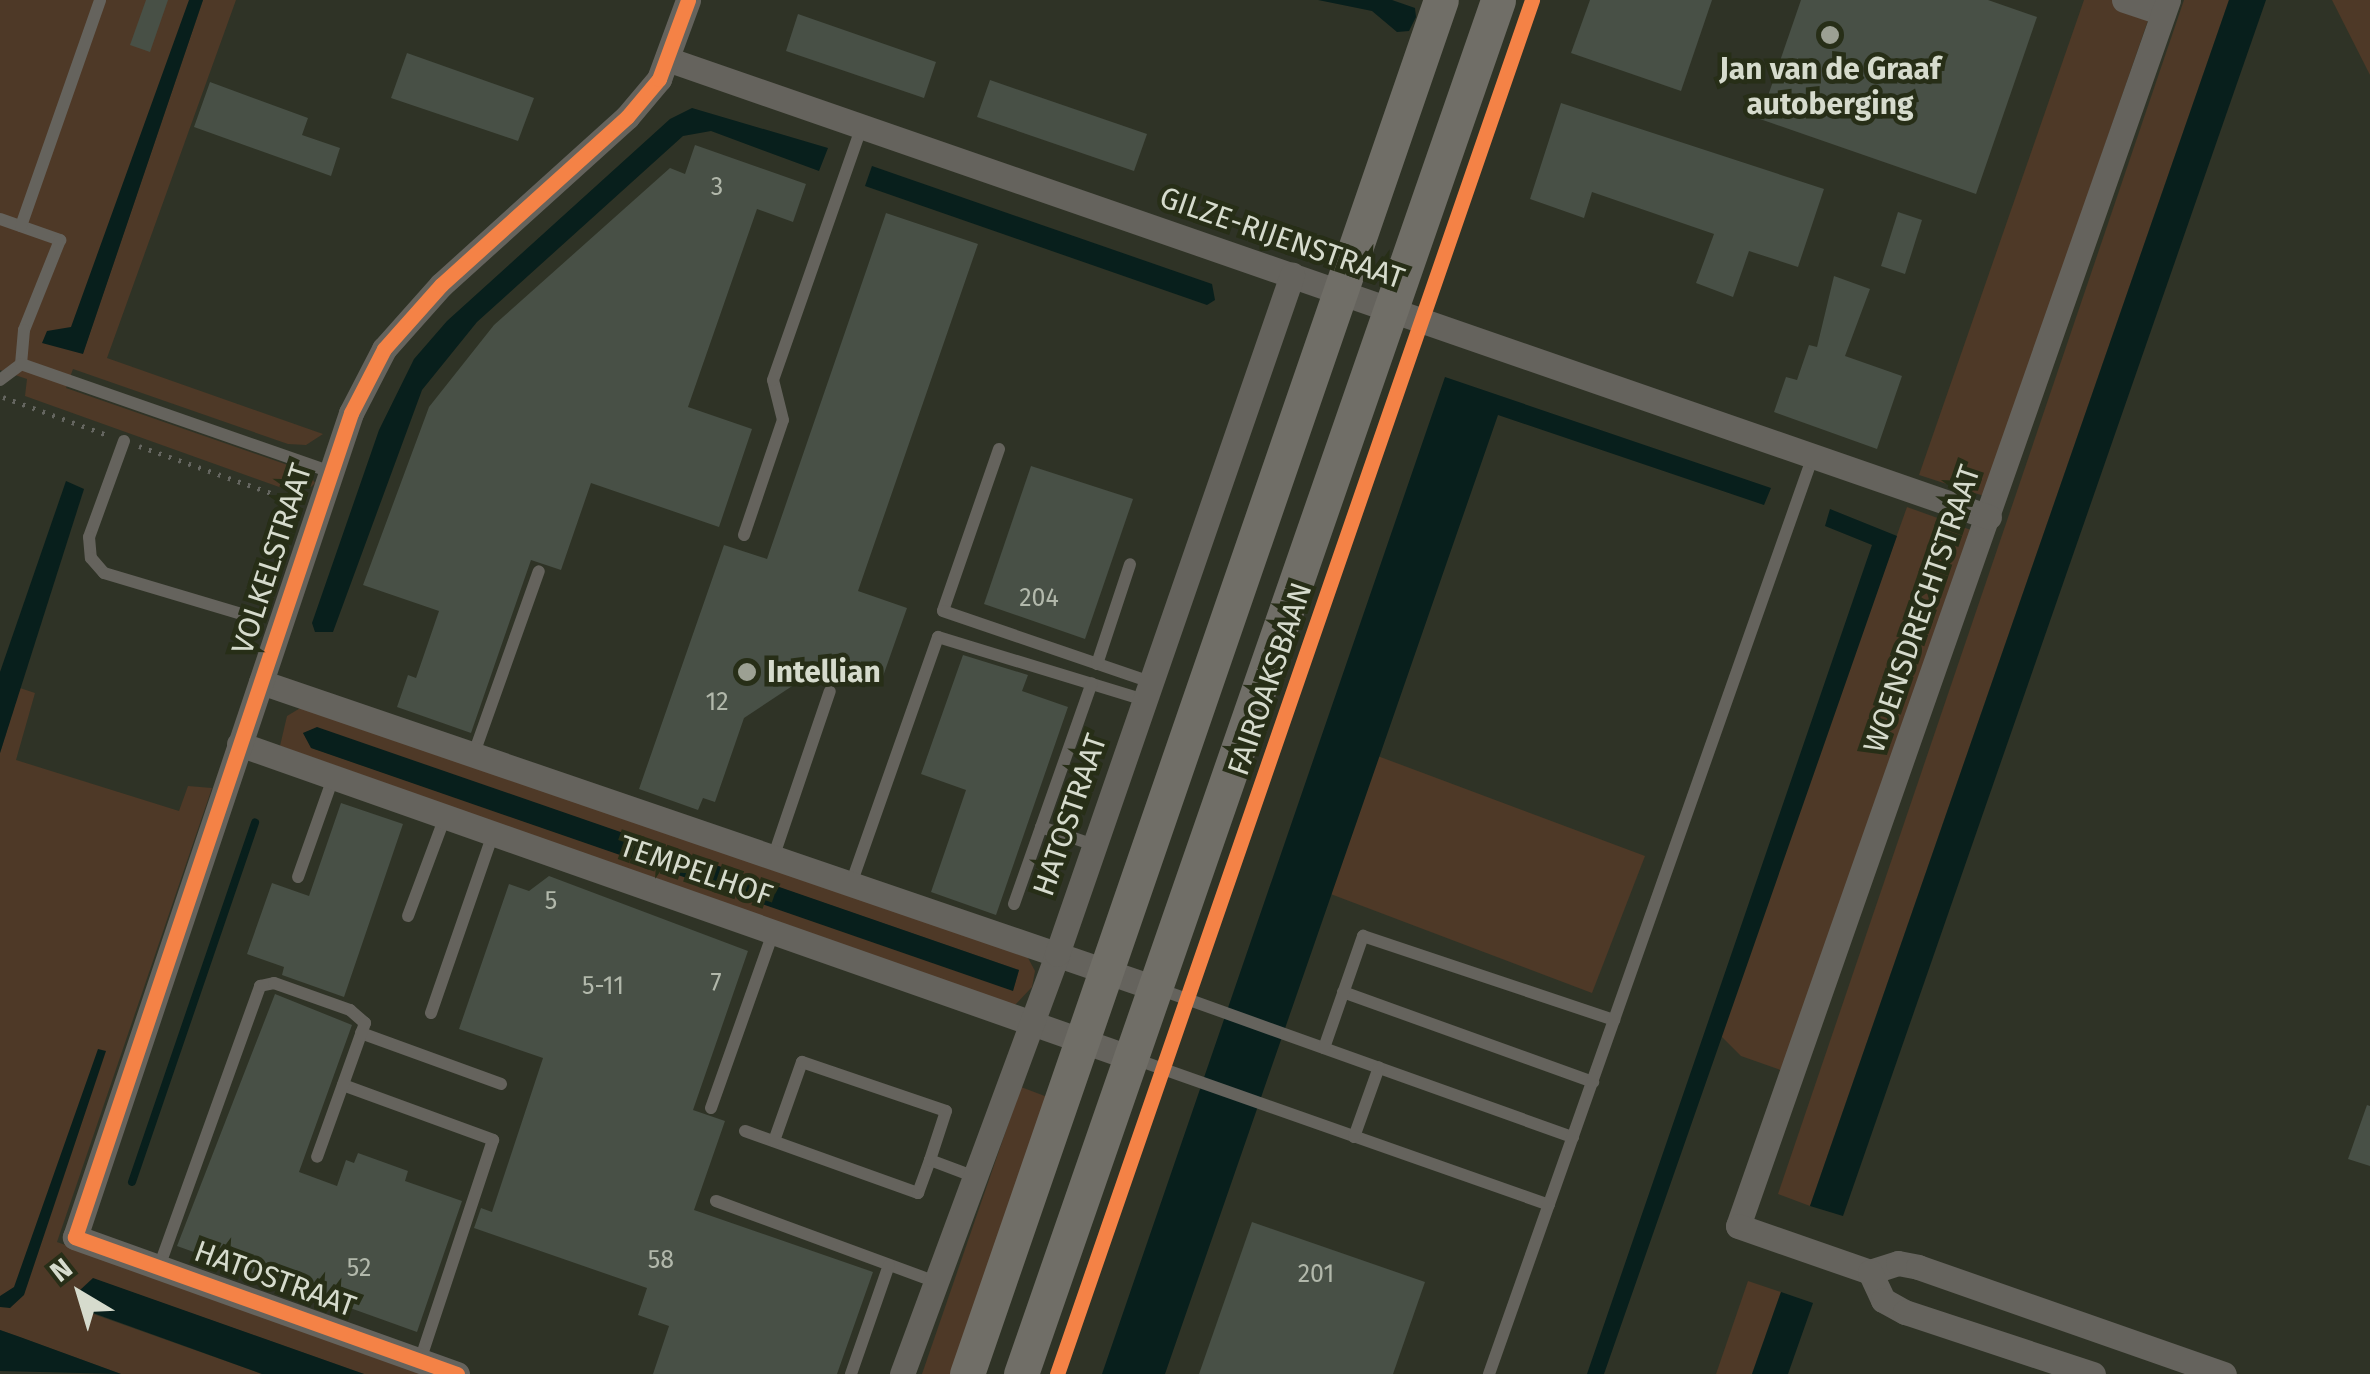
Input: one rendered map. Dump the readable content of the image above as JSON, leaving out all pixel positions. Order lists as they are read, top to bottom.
{
  "streets": {
    "main road": ["FAIROAKSBAAN"],
    "street": [
      "GILZE-RIJENSTRAAT",
      "VOLKELSTRAAT",
      "WOENSDRECHTSTRAAT",
      "HATOSTRAAT",
      "TEMPELHOF"
    ]
  },
  "crossings": [
    ["GILZE-RIJENSTRAAT", "VOLKELSTRAAT"],
    ["GILZE-RIJENSTRAAT", "WOENSDRECHTSTRAAT"],
    ["GILZE-RIJENSTRAAT", "FAIROAKSBAAN"],
    ["GILZE-RIJENSTRAAT", "HATOSTRAAT"],
    ["VOLKELSTRAAT", "HATOSTRAAT"],
    ["VOLKELSTRAAT", "TEMPELHOF"],
    ["FAIROAKSBAAN", "TEMPELHOF"],
    ["HATOSTRAAT", "TEMPELHOF"]
  ],
  "places": ["Jan van de Graaf autoberging", "Intellian"],
  "house_numbers": [
    "3",
    "204",
    "12",
    "5",
    "7",
    "5-11",
    "58",
    "52",
    "201"
  ],
  "north": "top left"
}
